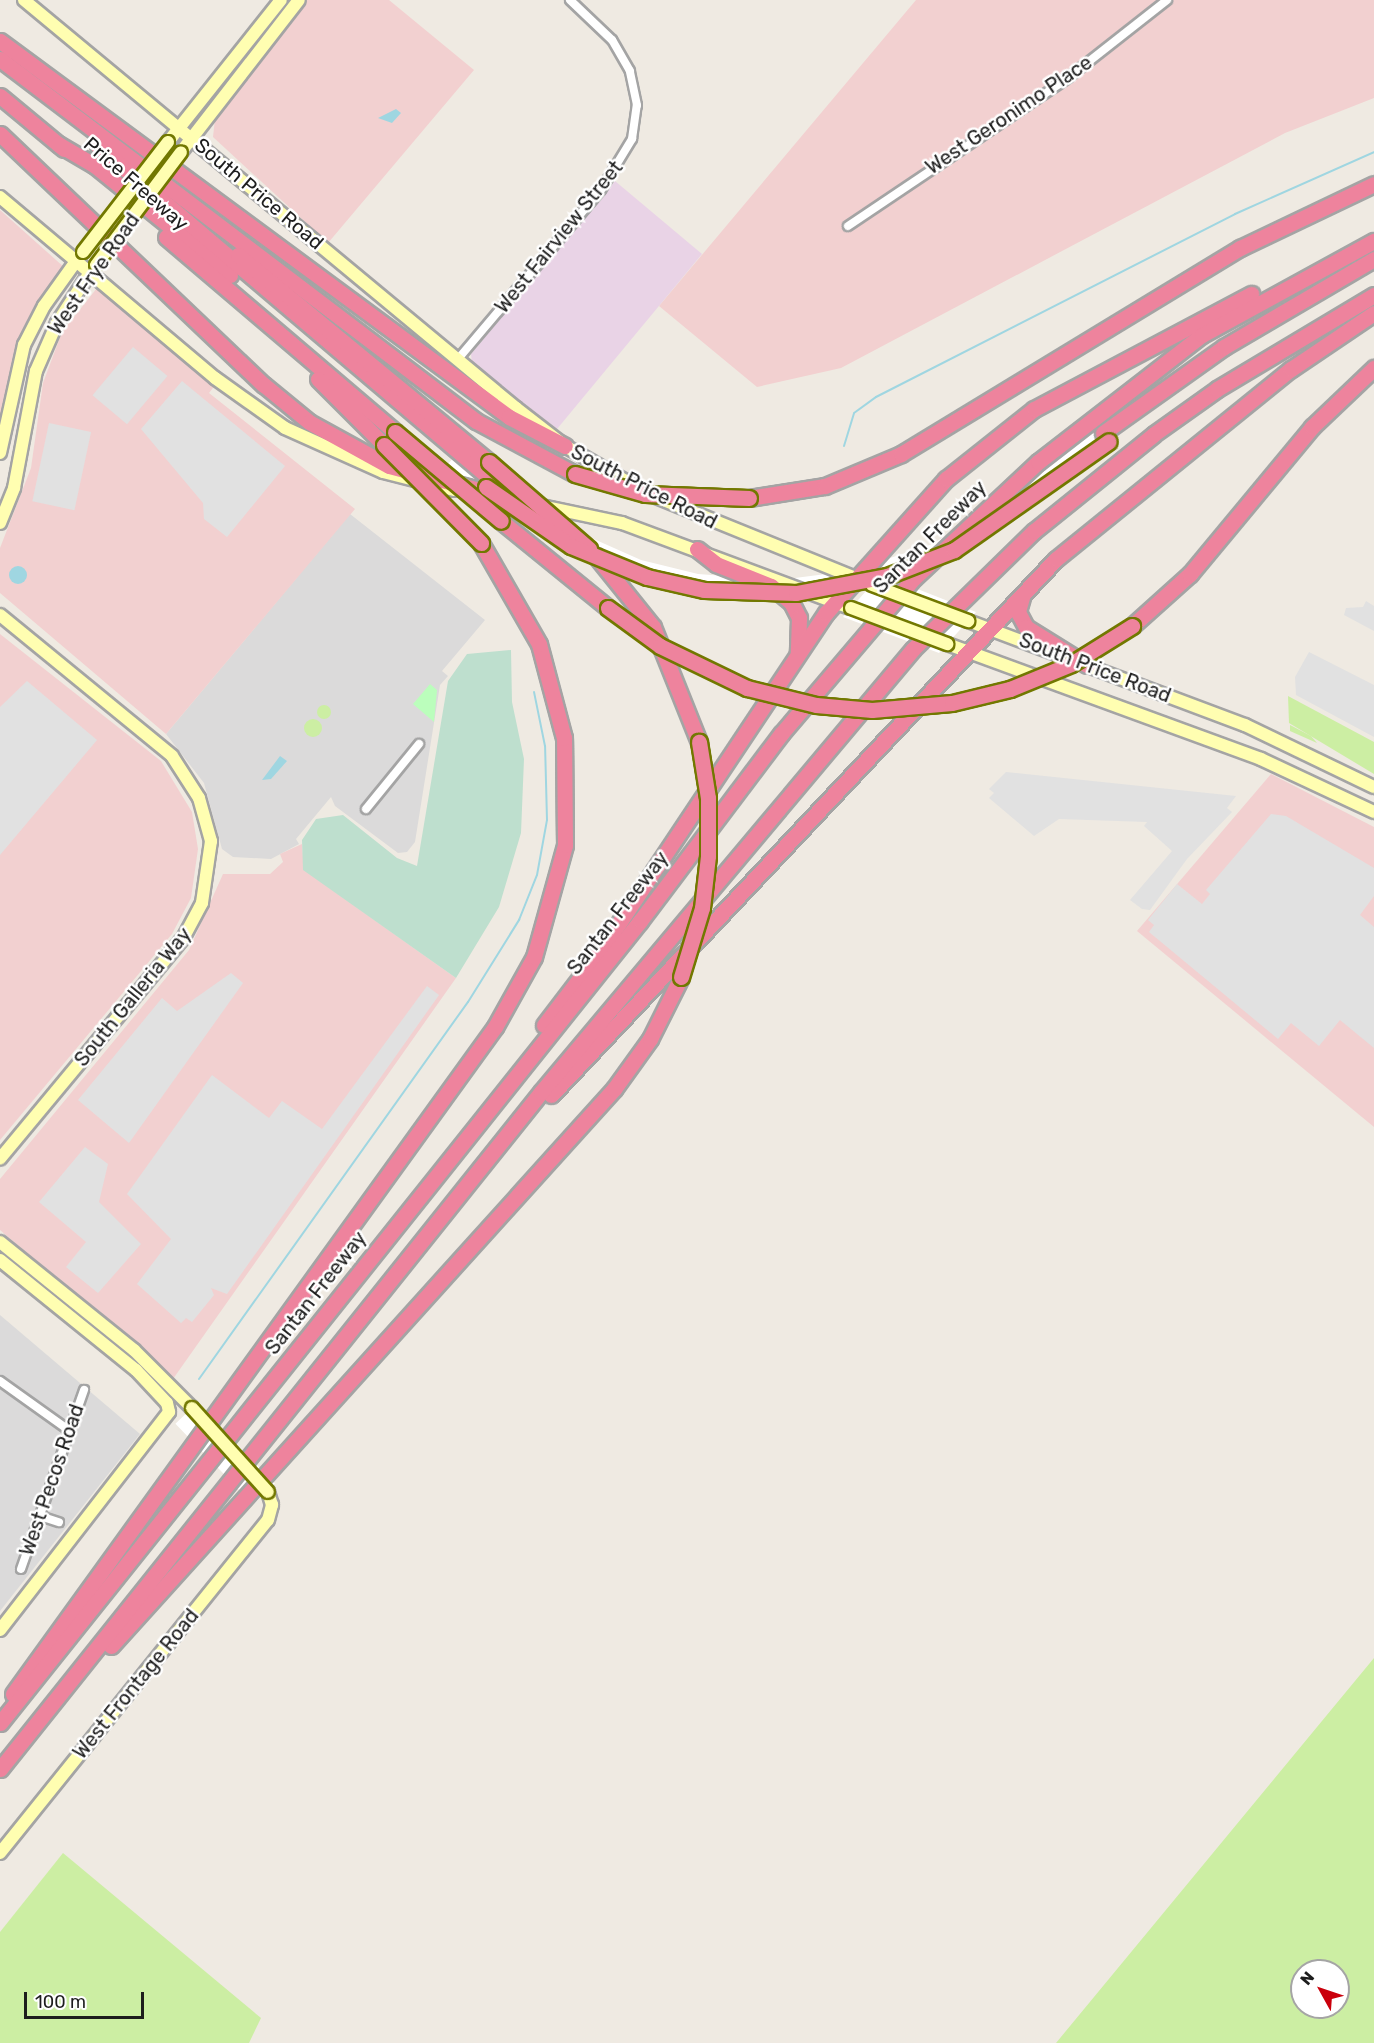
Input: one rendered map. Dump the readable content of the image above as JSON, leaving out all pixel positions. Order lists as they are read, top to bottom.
{
  "streets": {
    "highway": ["Price Freeway", "Santan Freeway"],
    "street": [
      "West Geronimo Place",
      "South Price Road",
      "West Fairview Street",
      "West Frye Road",
      "South Galleria Way",
      "West Pecos Road",
      "West Frontage Road"
    ]
  },
  "crossings": [
    ["South Price Road", "West Fairview Street"],
    ["South Price Road", "West Frye Road"]
  ],
  "scale_bar": "100 m",
  "north": "top left"
}
